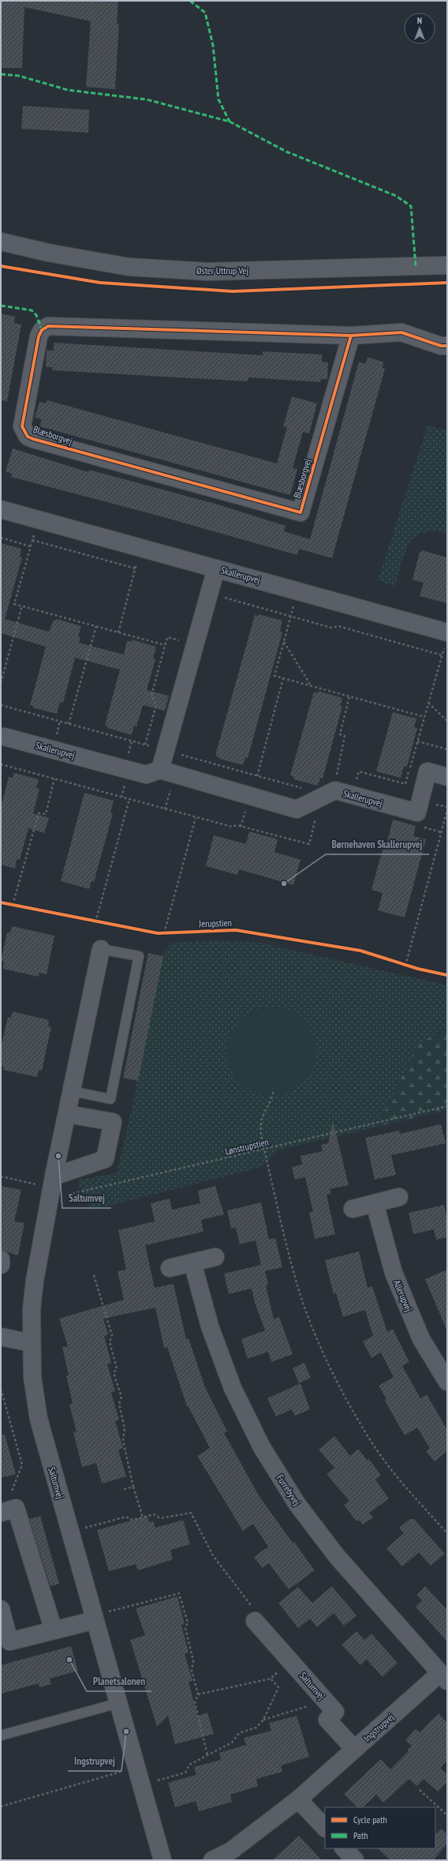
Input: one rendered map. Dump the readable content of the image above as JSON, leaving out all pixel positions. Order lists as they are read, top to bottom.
{
  "streets": {
    "street": [
      "Øster Uttrup Vej",
      "Blæsborgvej",
      "Skallerupvej",
      "Allerupvej",
      "Saltumvej",
      "Furrebyvej",
      "Ingstrupvej"
    ],
    "path": ["Lønstrupstien"],
    "cycle path": ["Jerupstien"]
  },
  "crossings": [
    ["Lønstrupstien", "Saltumvej"],
    ["Saltumvej", "Ingstrupvej"],
    ["Furrebyvej", "Ingstrupvej"]
  ],
  "places": [
    "Børnehaven Skallerupvej",
    "Saltumvej",
    "Planetsalonen",
    "Ingstrupvej"
  ],
  "legend": ["Cycle path", "Path"],
  "north": "top"
}
